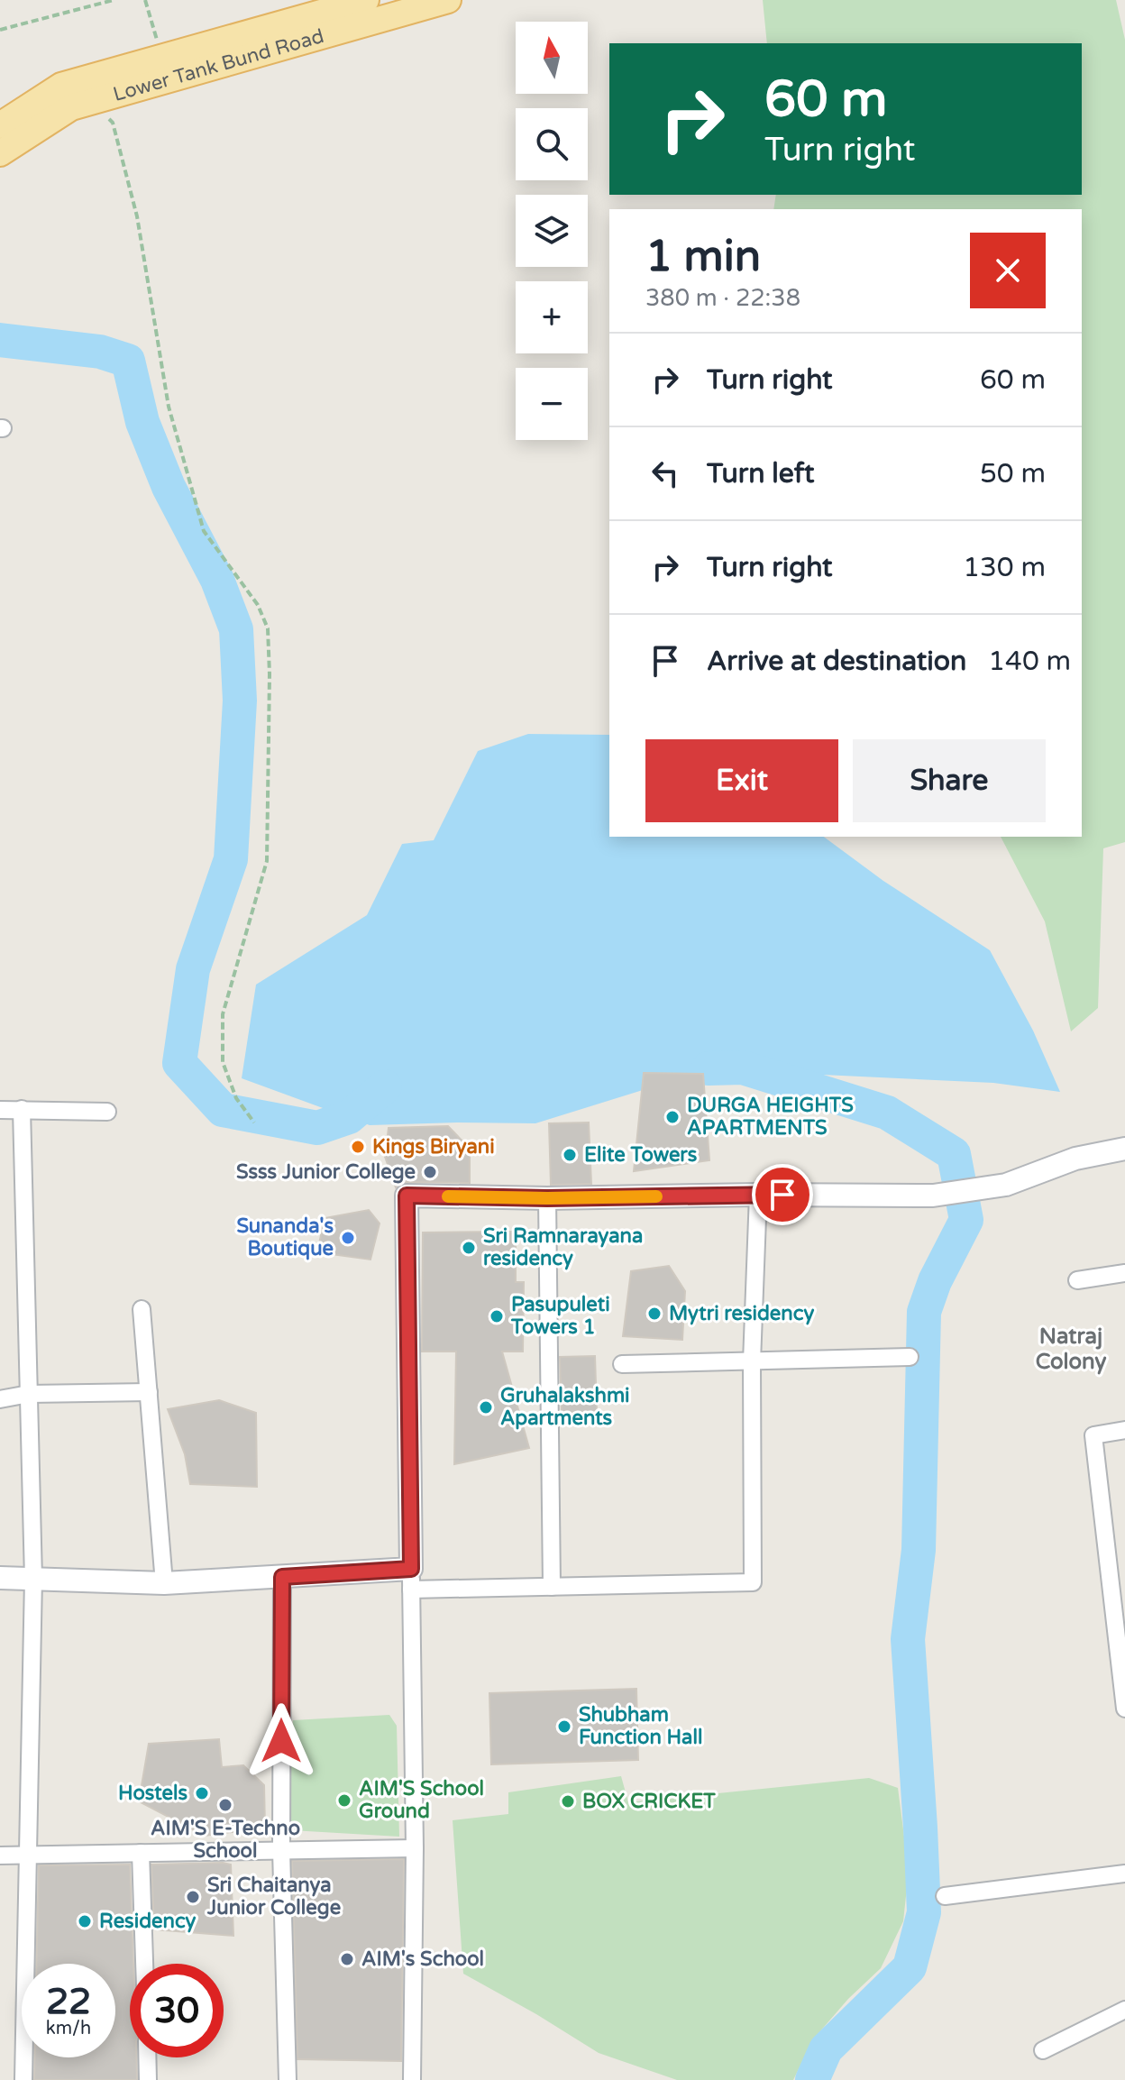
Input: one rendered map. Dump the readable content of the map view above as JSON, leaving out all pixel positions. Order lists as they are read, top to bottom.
{
  "streets": {
    "main road": ["Lower Tank Bund Road"]
  },
  "districts": ["Natraj Colony"],
  "places": [
    "DURGA HEIGHTS APARTMENTS",
    "Kings Biryani",
    "Elite Towers",
    "Ssss Junior College",
    "Sunanda's Boutique",
    "Sri Ramnarayana residency",
    "Mytri residency",
    "Pasupuleti Towers 1",
    "Gruhalakshmi Apartments",
    "Shubham Function Hall",
    "Hostels",
    "AIM'S School Ground",
    "BOX CRICKET",
    "AIM'S E-Techno School",
    "Sri Chaitanya Junior College",
    "Residency",
    "AIM's School"
  ],
  "north": "top",
  "page": {
    "map_buttons": ["+", "−"],
    "turn": ["60 m", "Turn right"],
    "heading": ["1 min", "380 m · 22:38"],
    "list": [
      {
        "name": "Turn right",
        "value": "60 m"
      },
      {
        "name": "Turn left",
        "value": "50 m"
      },
      {
        "name": "Turn right",
        "value": "130 m"
      },
      {
        "name": "Arrive at destination",
        "value": "140 m"
      }
    ],
    "buttons": ["Exit", "Share"],
    "speed": "22 km/h",
    "limit": "30"
  }
}
